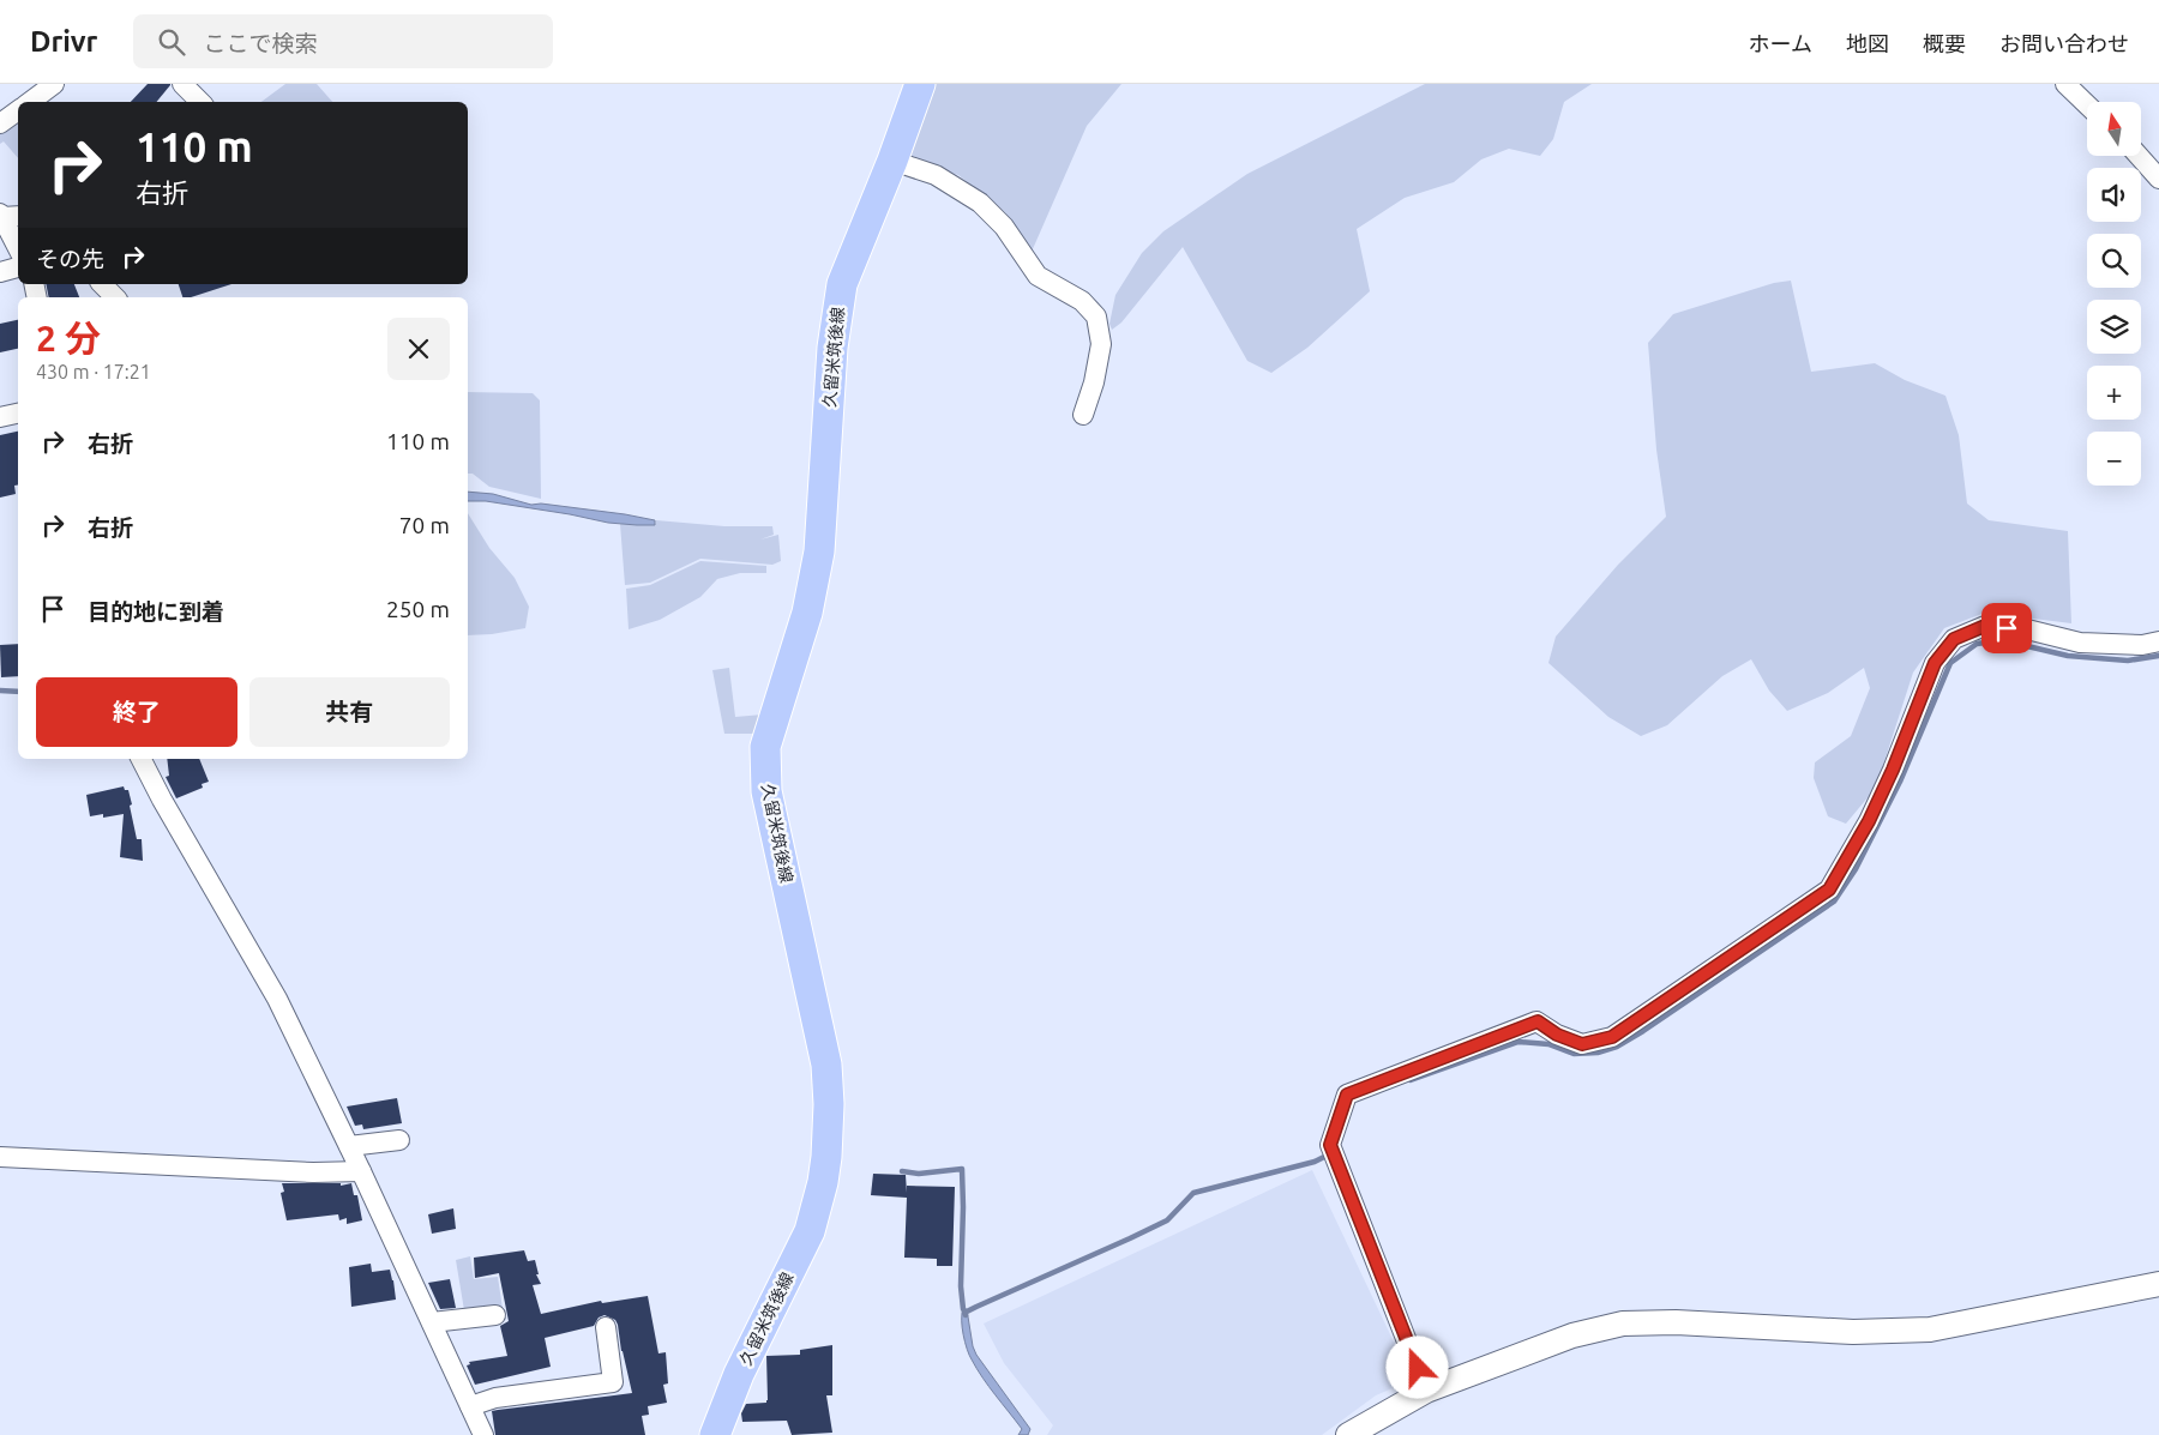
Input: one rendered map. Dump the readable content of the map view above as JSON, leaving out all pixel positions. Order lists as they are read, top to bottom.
{
  "streets": {
    "main road": ["久留米筑後線"]
  },
  "north": "top",
  "page": {
    "header": "Drivr",
    "search": "ここで検索",
    "nav": [
      "ホーム",
      "地図",
      "概要",
      "お問い合わせ"
    ],
    "map_buttons": ["+", "−"],
    "turn": ["110 m", "右折"],
    "then": "その先",
    "heading": ["2 分", "430 m · 17:21"],
    "list": [
      {
        "name": "右折",
        "value": "110 m"
      },
      {
        "name": "右折",
        "value": "70 m"
      },
      {
        "name": "目的地に到着",
        "value": "250 m"
      }
    ],
    "buttons": ["終了", "共有"]
  }
}
